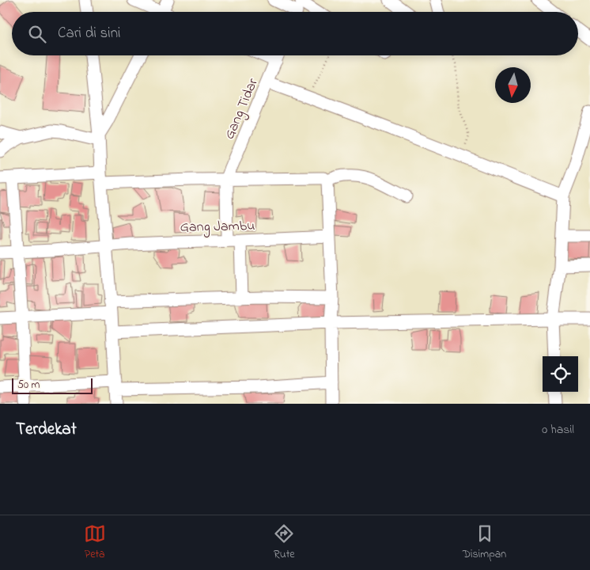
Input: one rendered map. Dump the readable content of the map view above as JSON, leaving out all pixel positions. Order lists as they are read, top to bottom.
{
  "streets": {
    "street": ["Gang Tidar", "Gang Jambu"]
  },
  "scale_bar": "50 m",
  "north": "bottom",
  "page": {
    "search": "Cari di sini",
    "scale": "50 m",
    "heading": ["Terdekat", "0 hasil"],
    "nav": ["Peta", "Rute", "Disimpan"]
  }
}
